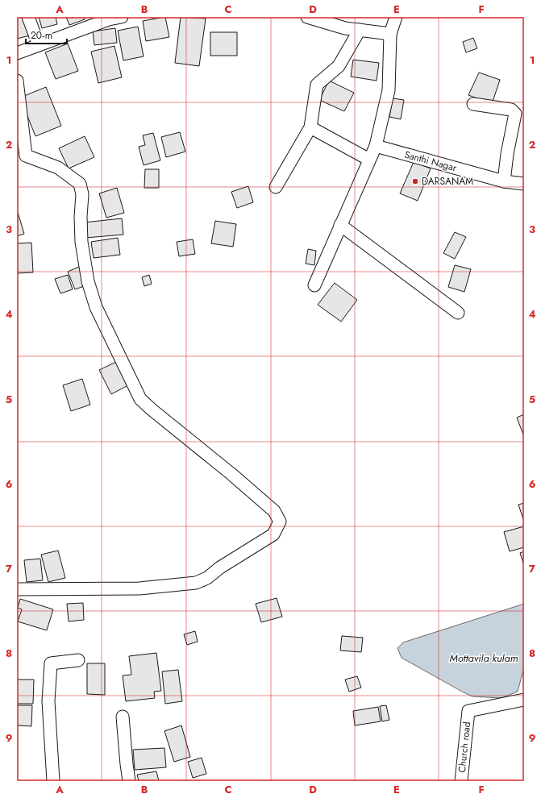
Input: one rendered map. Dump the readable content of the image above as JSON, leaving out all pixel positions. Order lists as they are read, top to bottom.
{
  "streets": {
    "street": ["Santhi Nagar", "Church road"]
  },
  "water": ["Mottavila kulam"],
  "places": ["DARSANAM"],
  "scale_bar": "20 m",
  "grid": {
    "columns": [
      "A",
      "B",
      "C",
      "D",
      "E",
      "F"
    ],
    "rows": [
      "1",
      "2",
      "3",
      "4",
      "5",
      "6",
      "7",
      "8",
      "9"
    ]
  }
}
